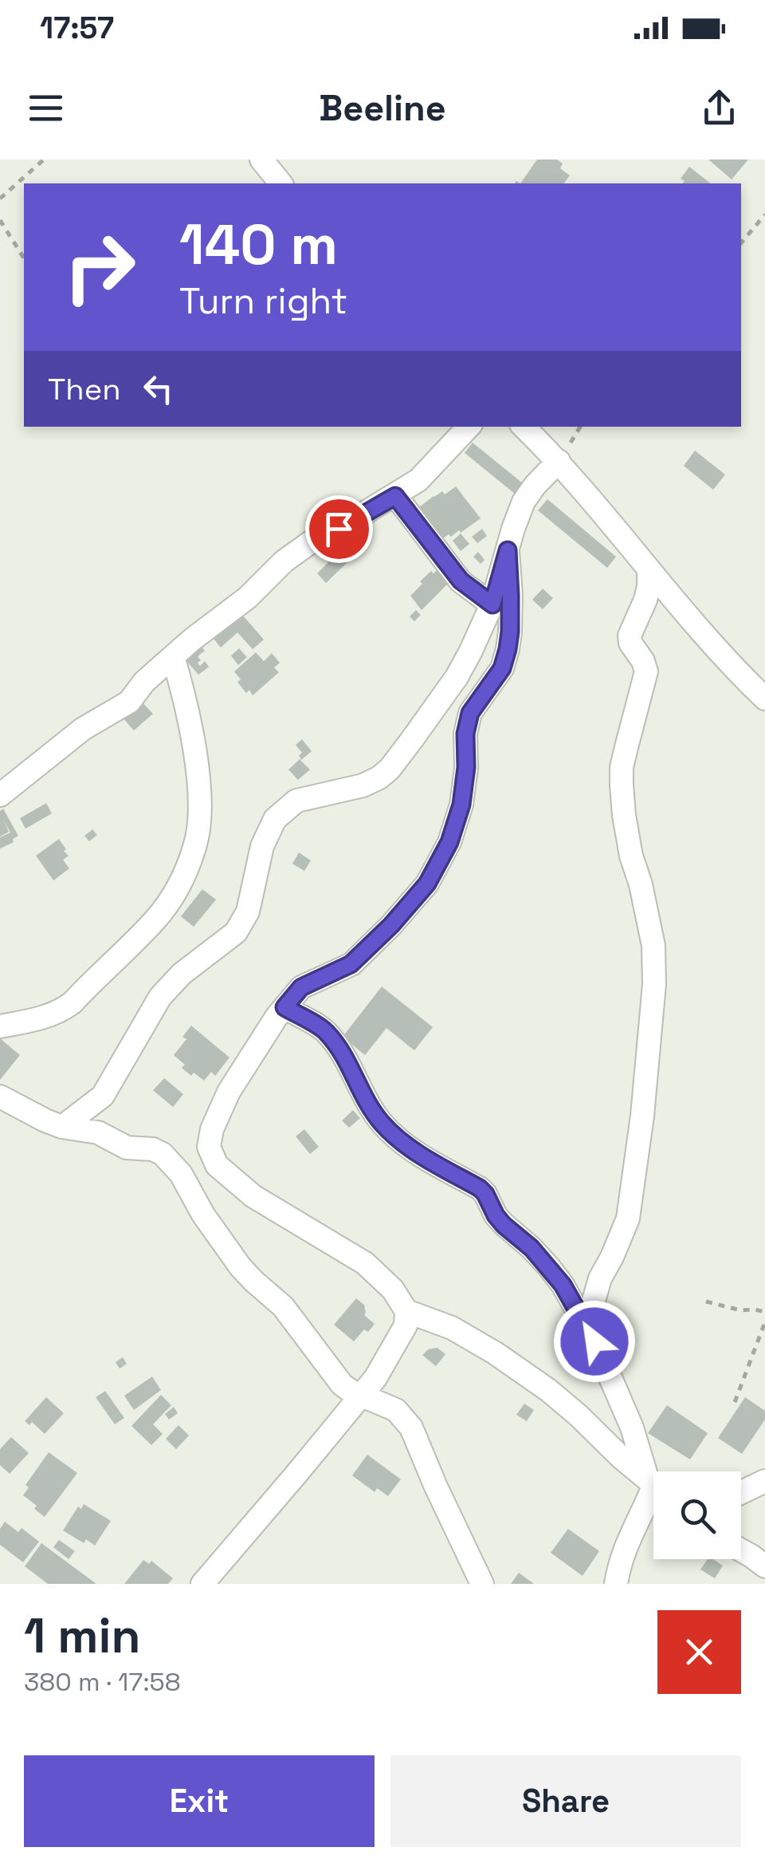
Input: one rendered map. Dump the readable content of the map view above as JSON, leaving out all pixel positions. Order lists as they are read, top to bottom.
{
  "page": {
    "status": "17:57",
    "header": "Beeline",
    "turn": ["140 m", "Turn right"],
    "then": "Then",
    "heading": ["1 min", "380 m · 17:58"],
    "buttons": ["Exit", "Share"]
  }
}
